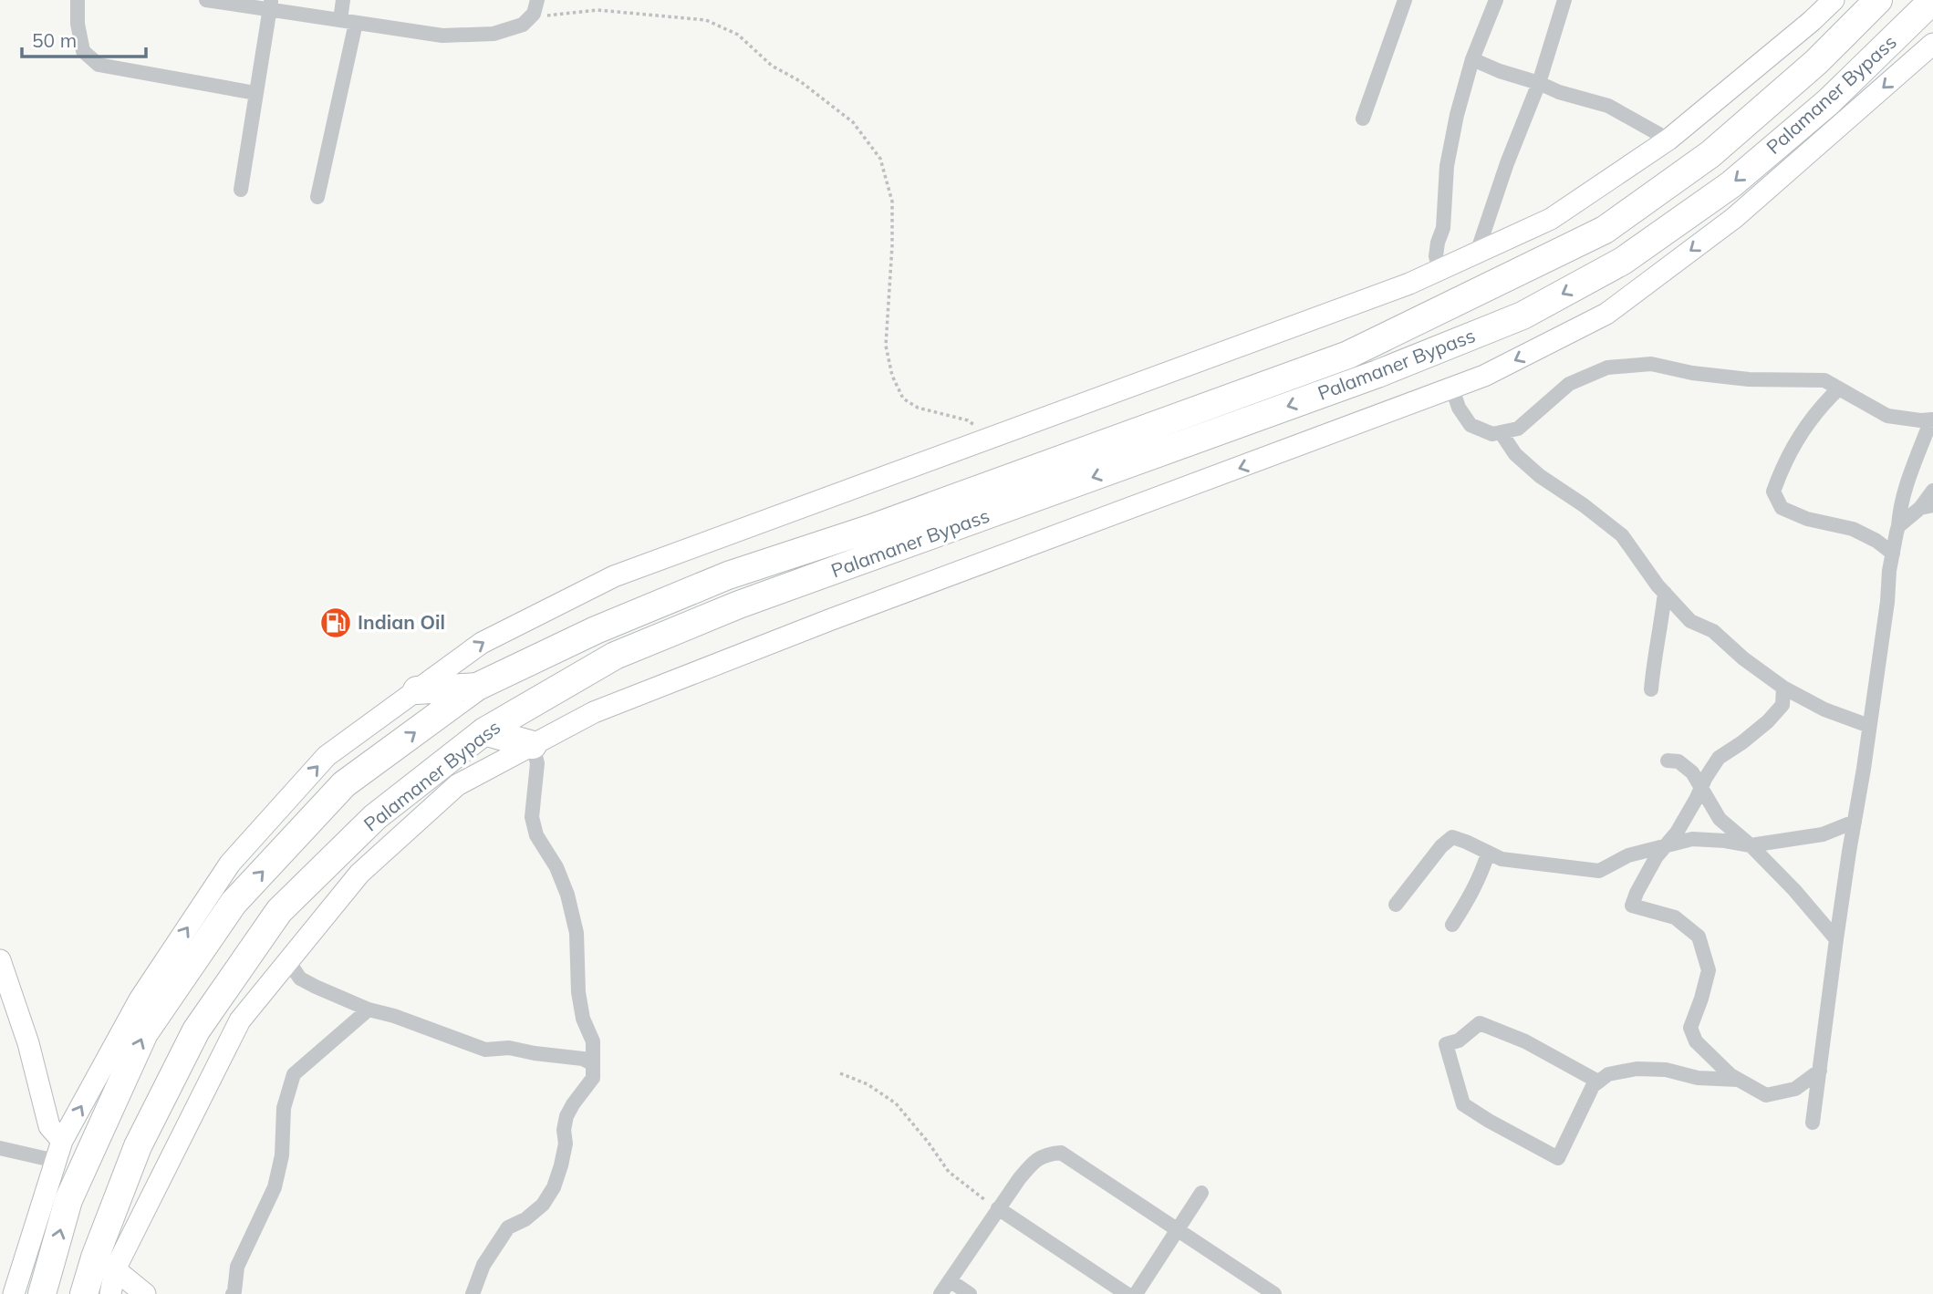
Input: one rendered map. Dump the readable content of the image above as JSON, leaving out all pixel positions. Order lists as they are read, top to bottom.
{
  "streets": {
    "highway": ["Palamaner Bypass"]
  },
  "places": {
    "fuel station": ["Indian Oil"]
  },
  "scale_bar": "50 m"
}
